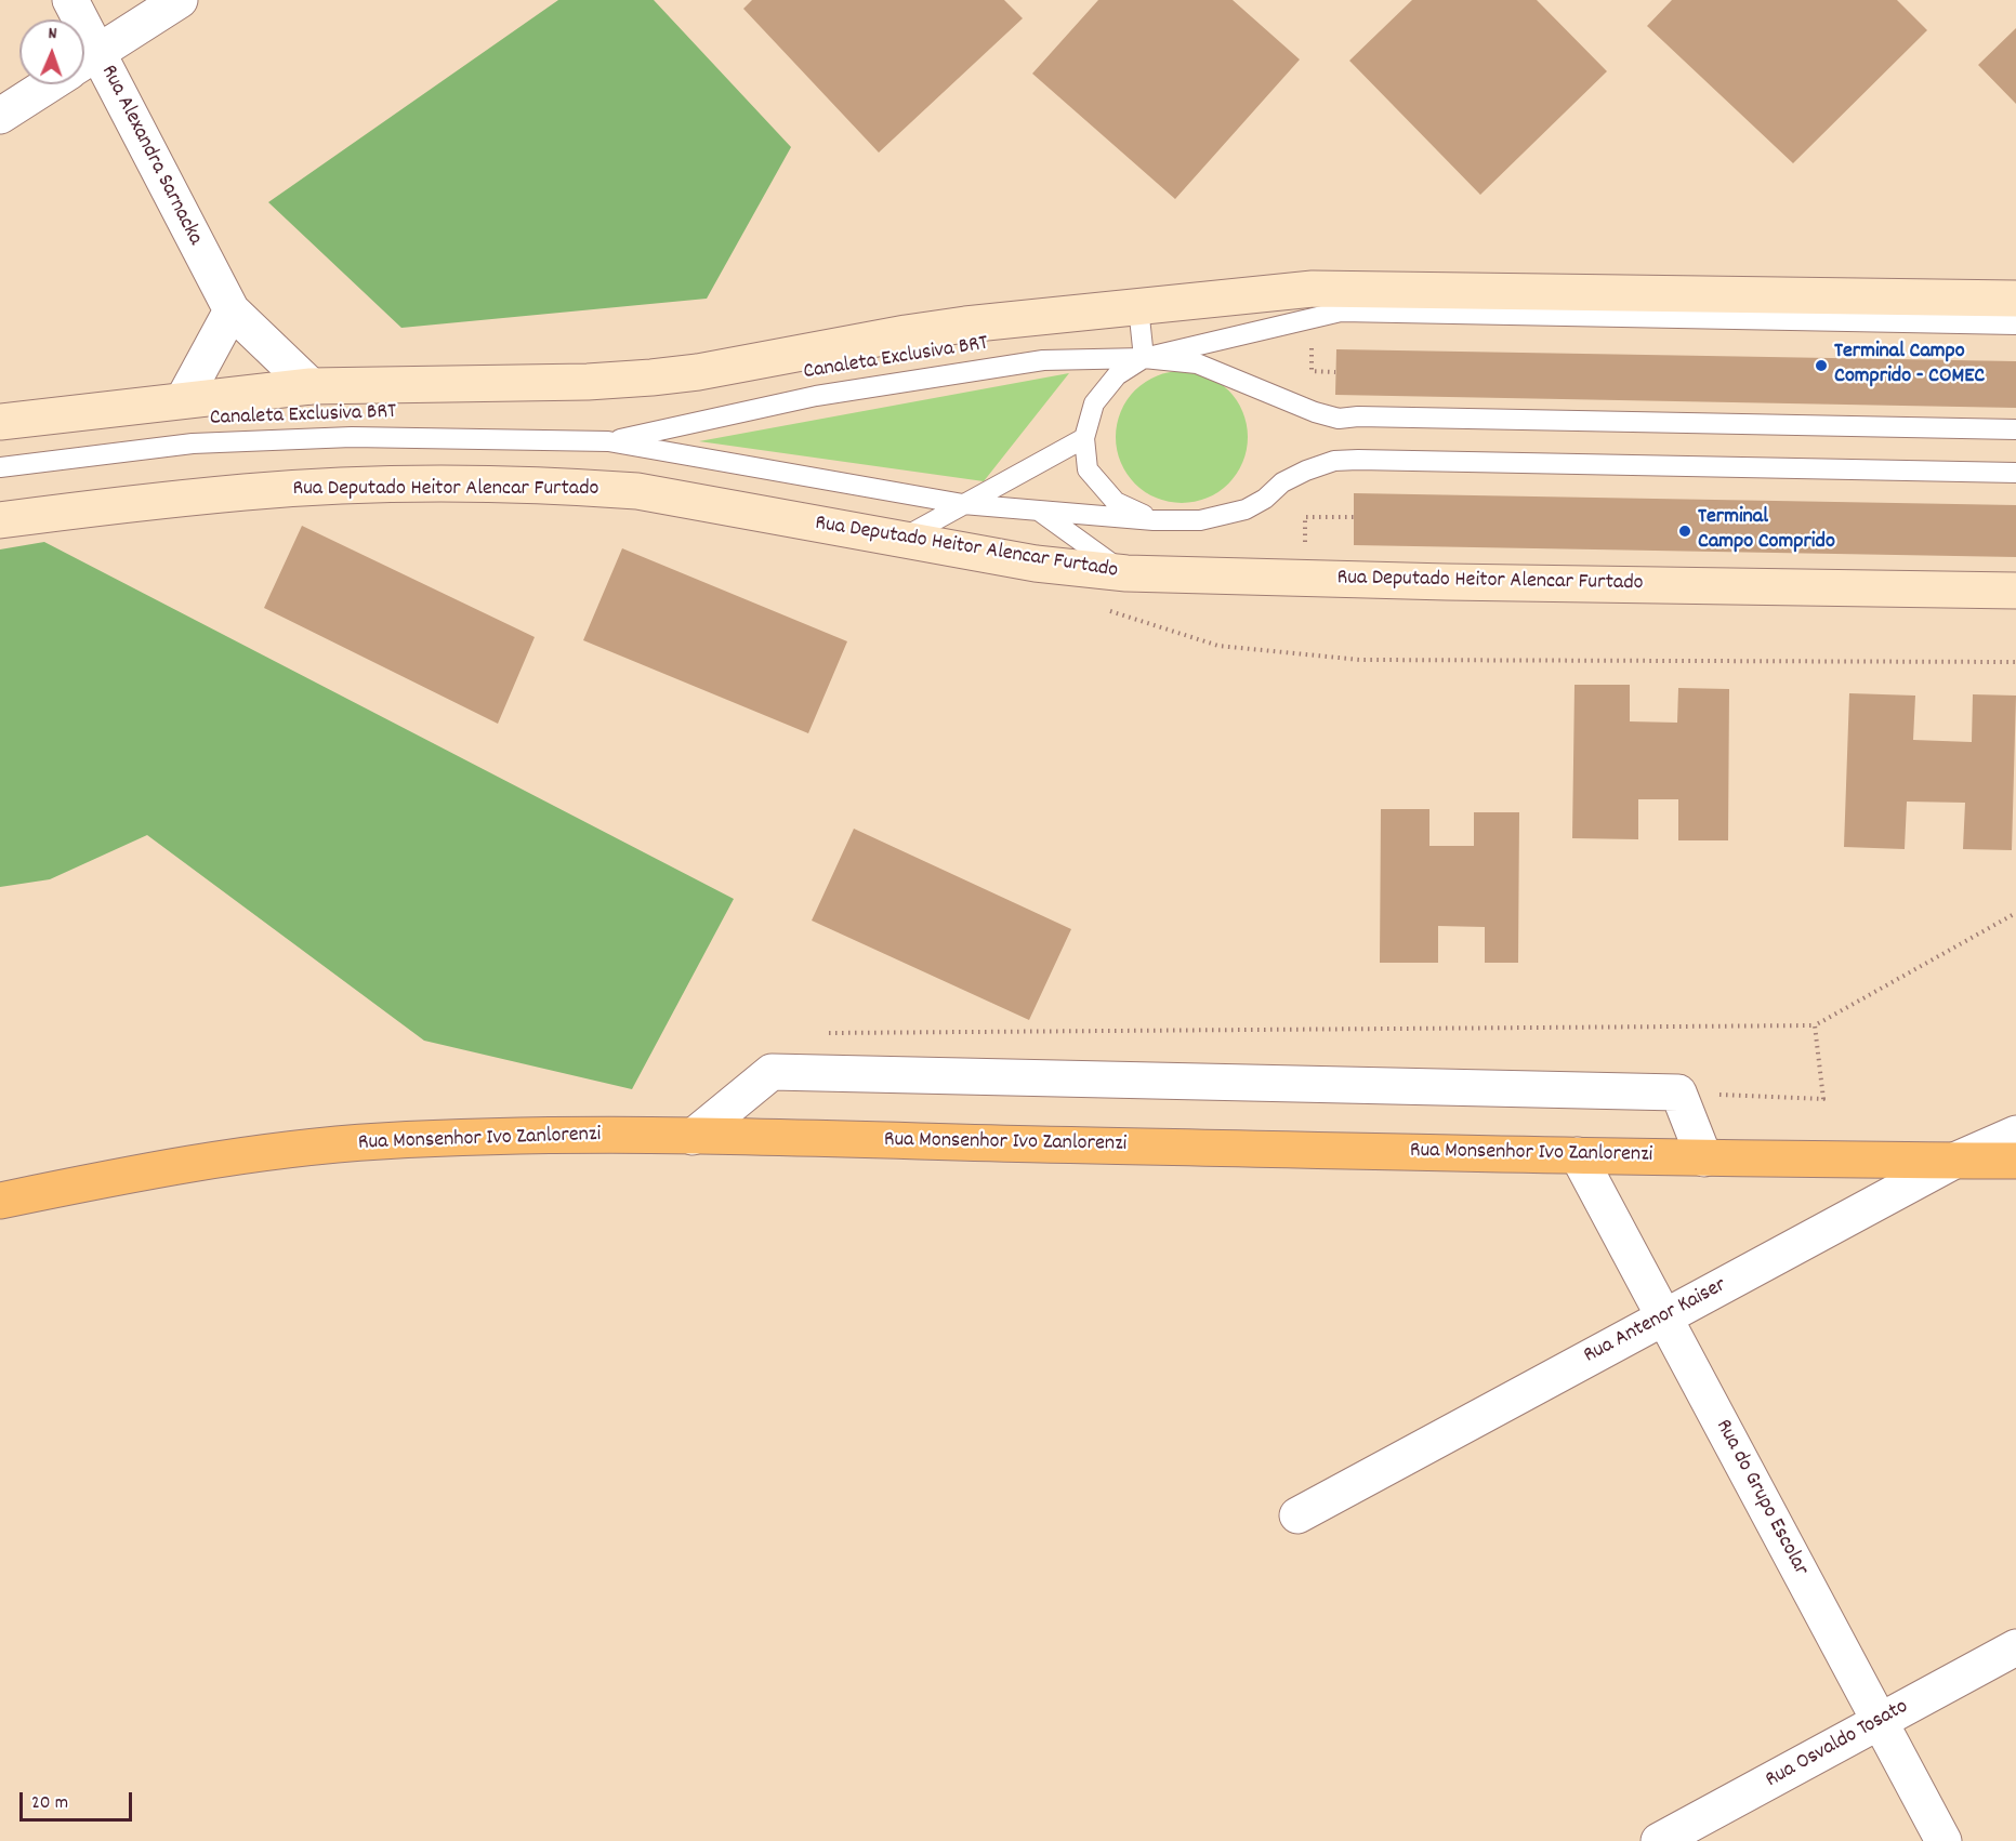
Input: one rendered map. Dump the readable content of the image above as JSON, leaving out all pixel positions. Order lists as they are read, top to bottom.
{
  "streets": {
    "main road": ["Rua Monsenhor Ivo Zanlorenzi"],
    "street": [
      "Rua Alexandra Sarnacka",
      "Rua Deputado Heitor Alencar Furtado",
      "Rua Antenor Kaiser",
      "Rua do Grupo Escolar",
      "Rua Osvaldo Tosato"
    ],
    "lane": ["Canaleta Exclusiva BRT"]
  },
  "crossings": [
    ["Rua Monsenhor Ivo Zanlorenzi", "Rua Antenor Kaiser"],
    ["Rua Monsenhor Ivo Zanlorenzi", "Rua do Grupo Escolar"],
    ["Rua Antenor Kaiser", "Rua do Grupo Escolar"],
    ["Rua do Grupo Escolar", "Rua Osvaldo Tosato"]
  ],
  "places": ["Terminal Campo Comprido - COMEC", "Terminal Campo Comprido"],
  "scale_bar": "20 m",
  "north": "top"
}
